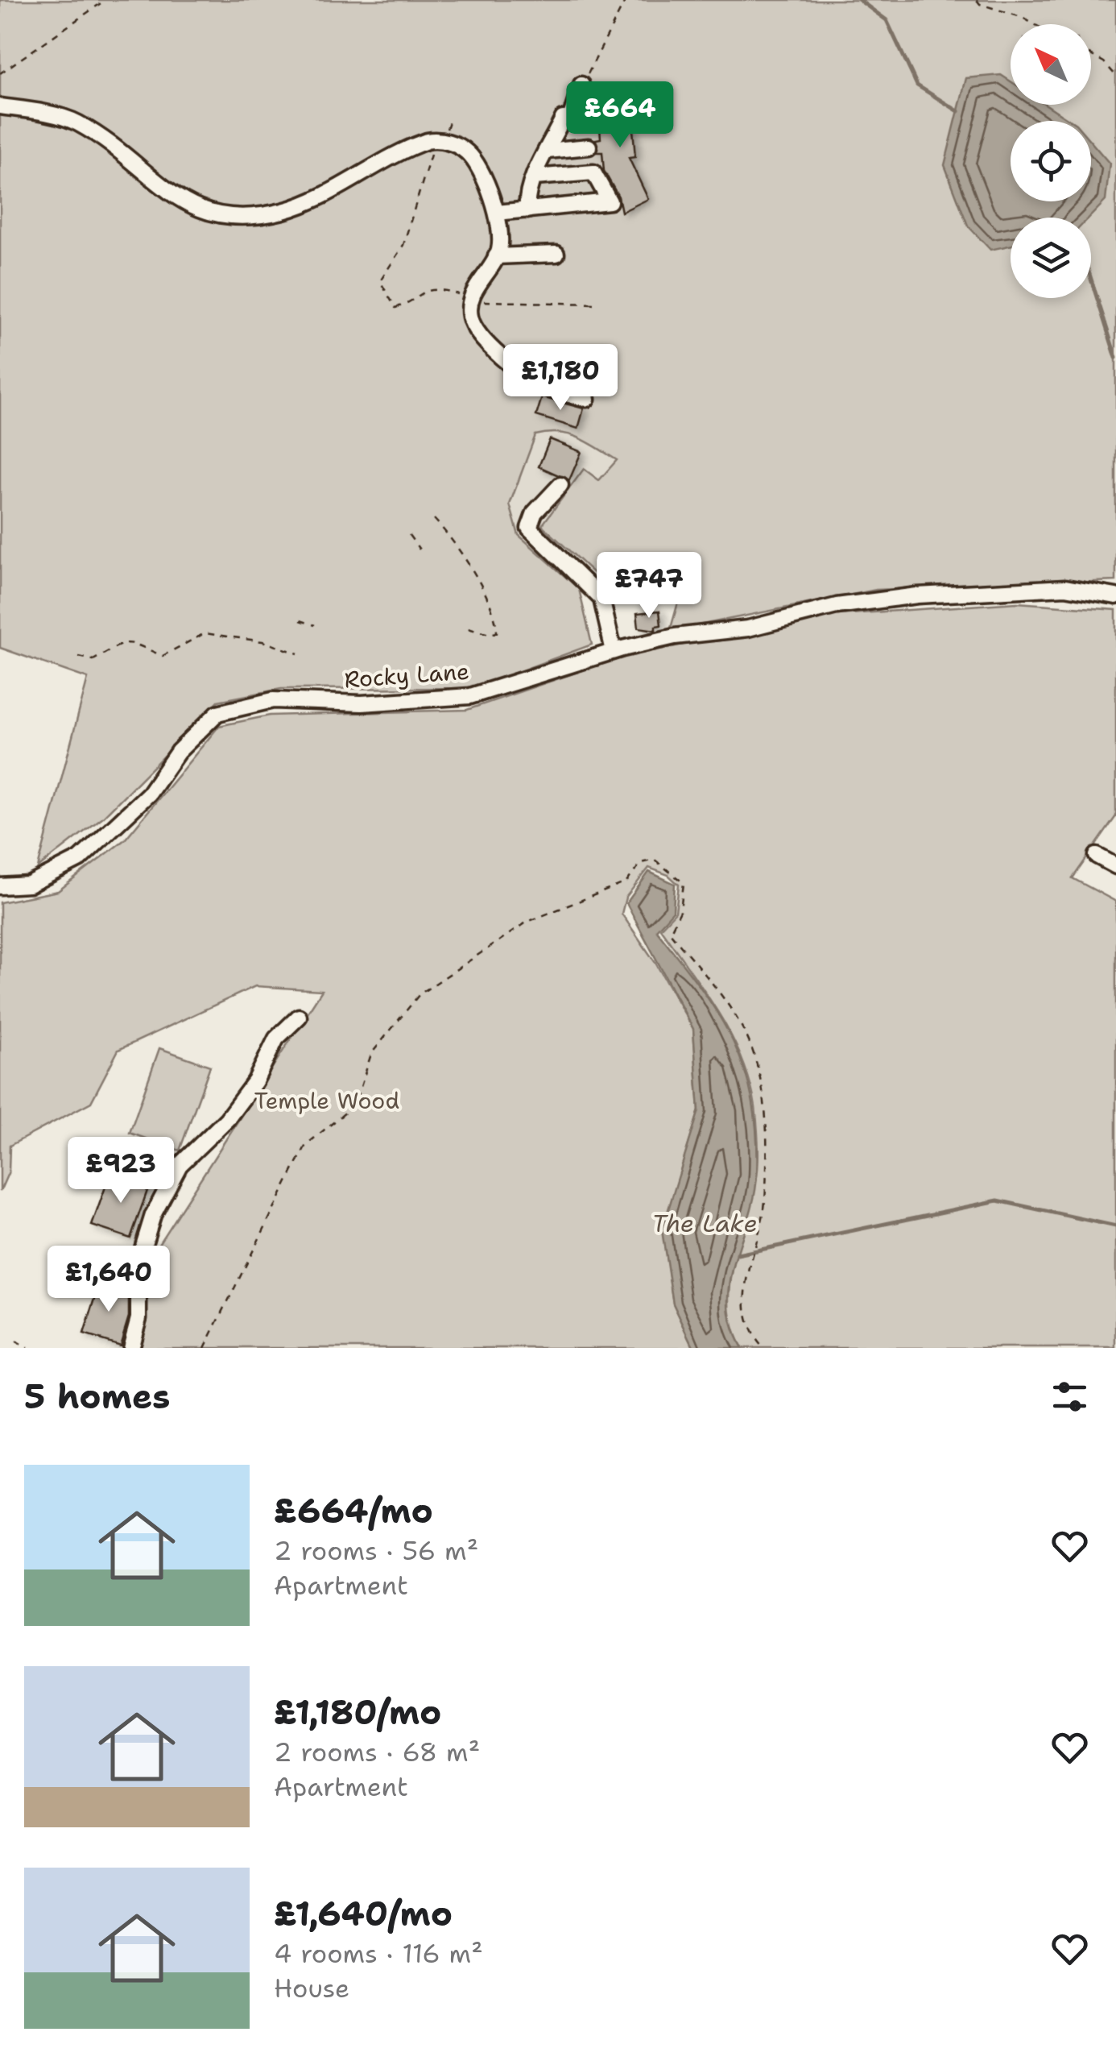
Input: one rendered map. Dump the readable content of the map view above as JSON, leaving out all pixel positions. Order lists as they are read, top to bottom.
{
  "streets": {
    "street": ["Rocky Lane"]
  },
  "water": ["The Lake"],
  "parks": ["Temple Wood"],
  "north": "top left",
  "page": {
    "price": [
      "£664",
      "£1,180",
      "£747",
      "£923",
      "£1,640"
    ],
    "heading": "5 homes",
    "list": [
      {
        "name": "£664/mo",
        "note": "2 rooms · 56 m² · Apartment"
      },
      {
        "name": "£1,180/mo",
        "note": "2 rooms · 68 m² · Apartment"
      },
      {
        "name": "£1,640/mo",
        "note": "4 rooms · 116 m² · House"
      }
    ]
  }
}
